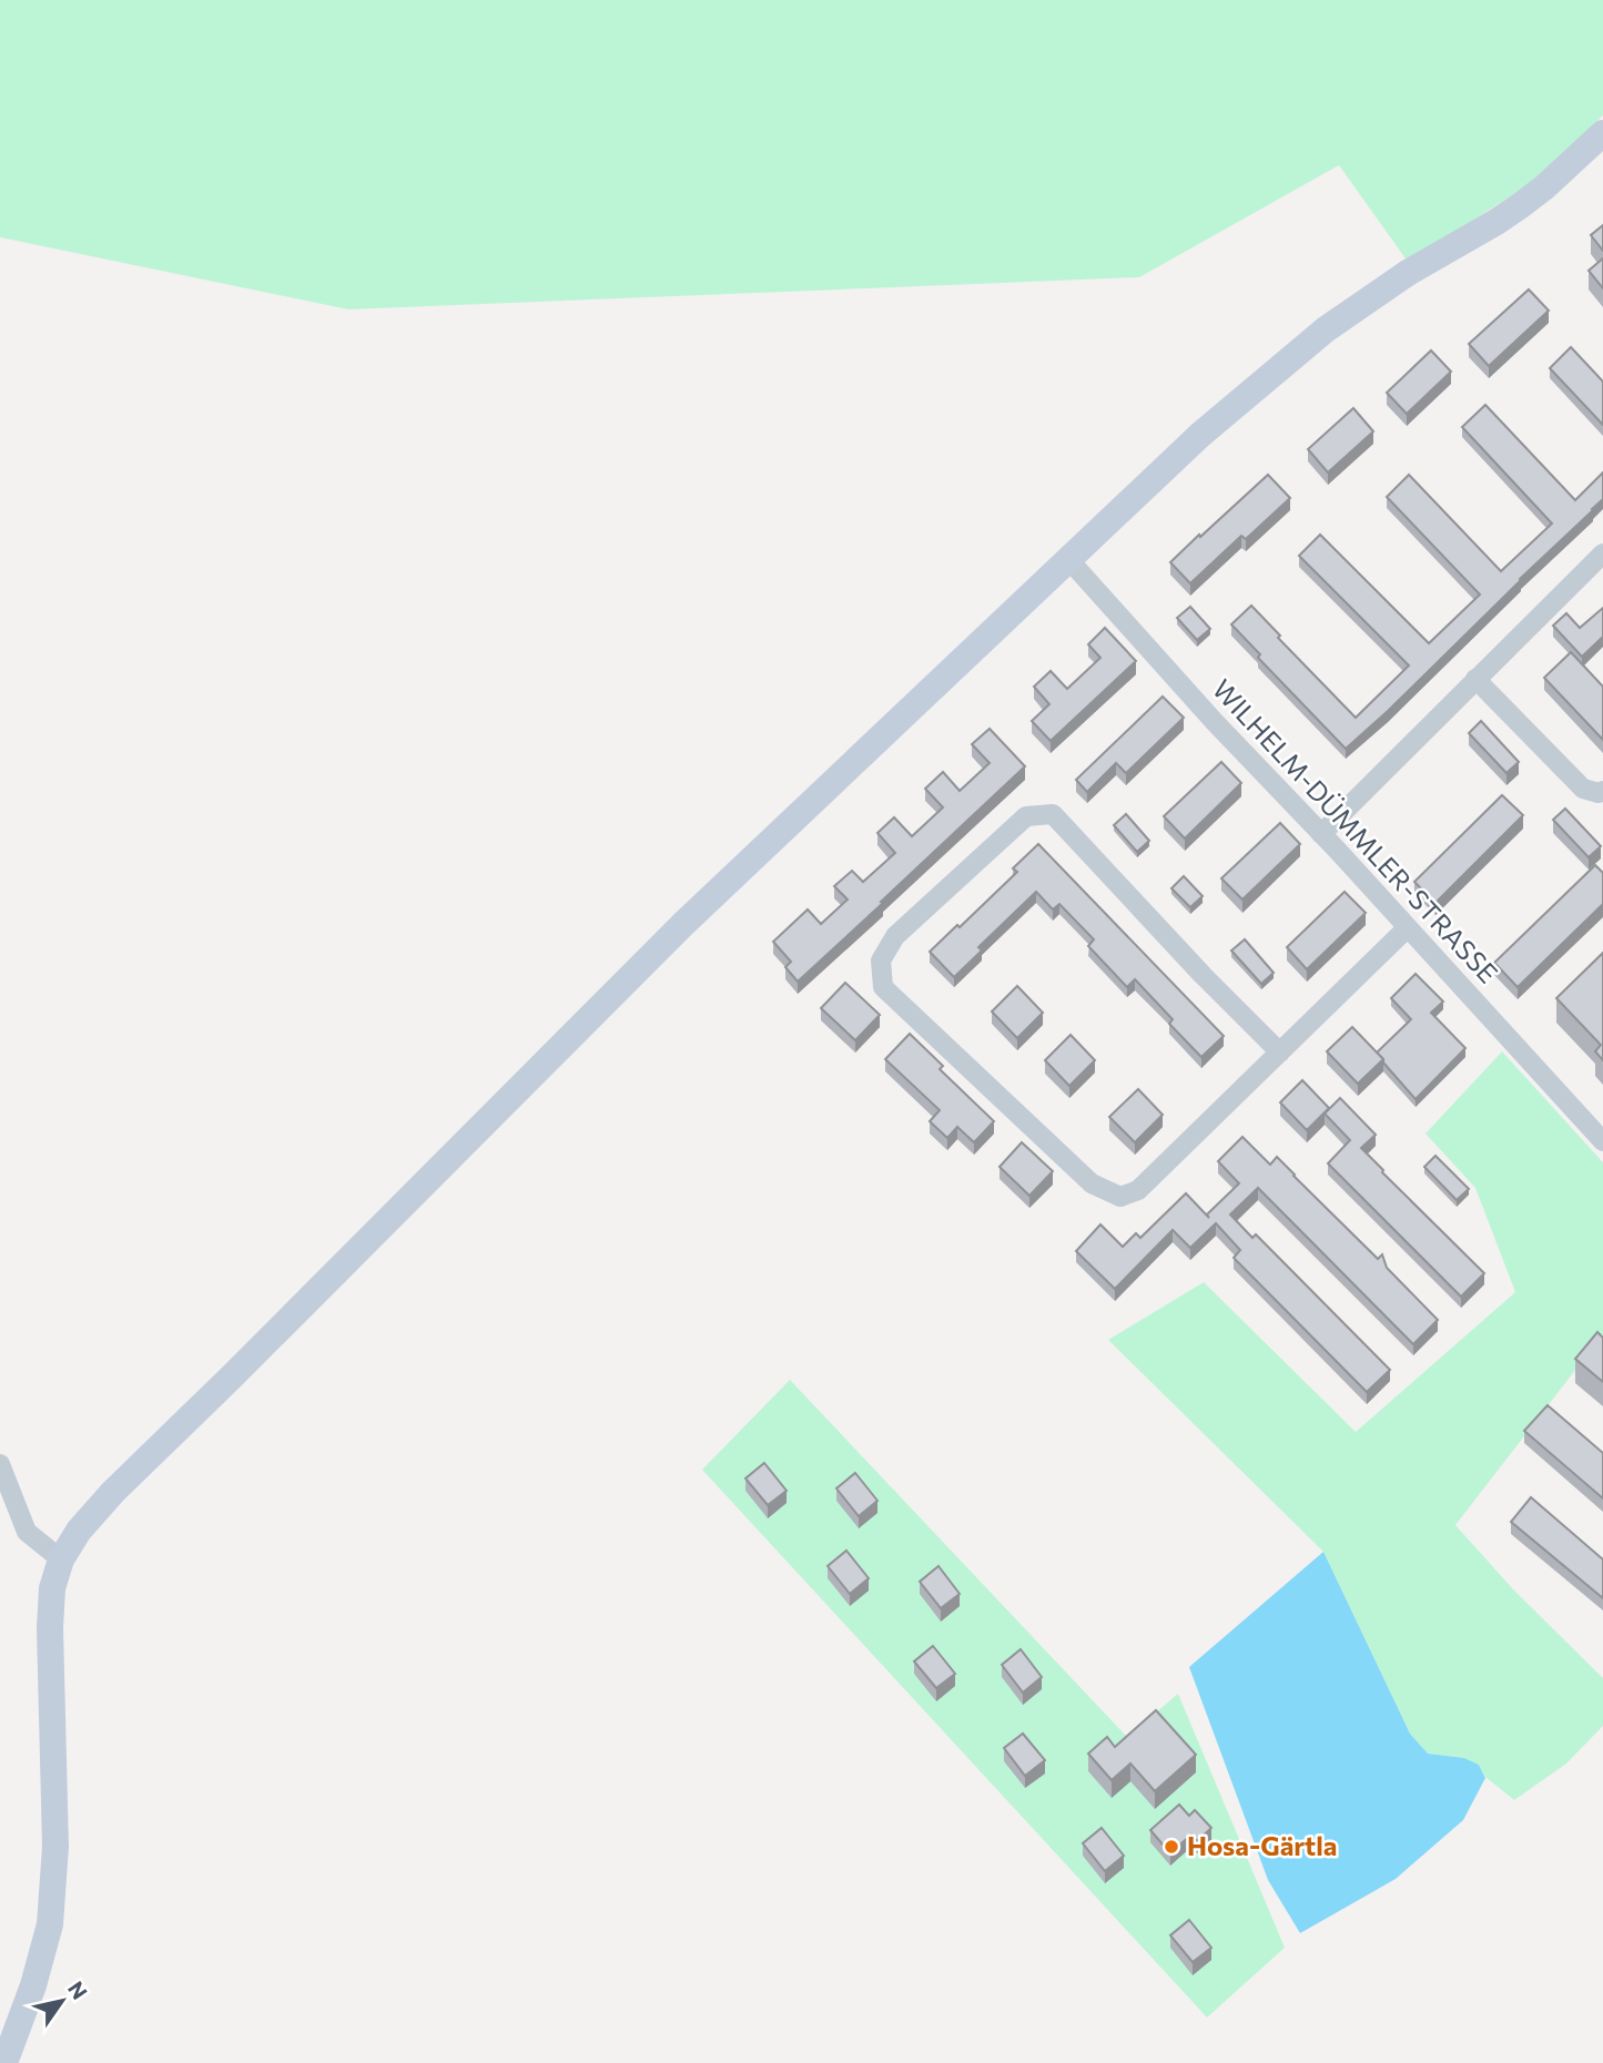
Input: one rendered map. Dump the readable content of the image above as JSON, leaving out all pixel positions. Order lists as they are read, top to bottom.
{
  "streets": {
    "street": ["WILHELM-DÜMMLER-STRASSE"]
  },
  "places": ["Hosa-Gärtla"],
  "north": "top right"
}
